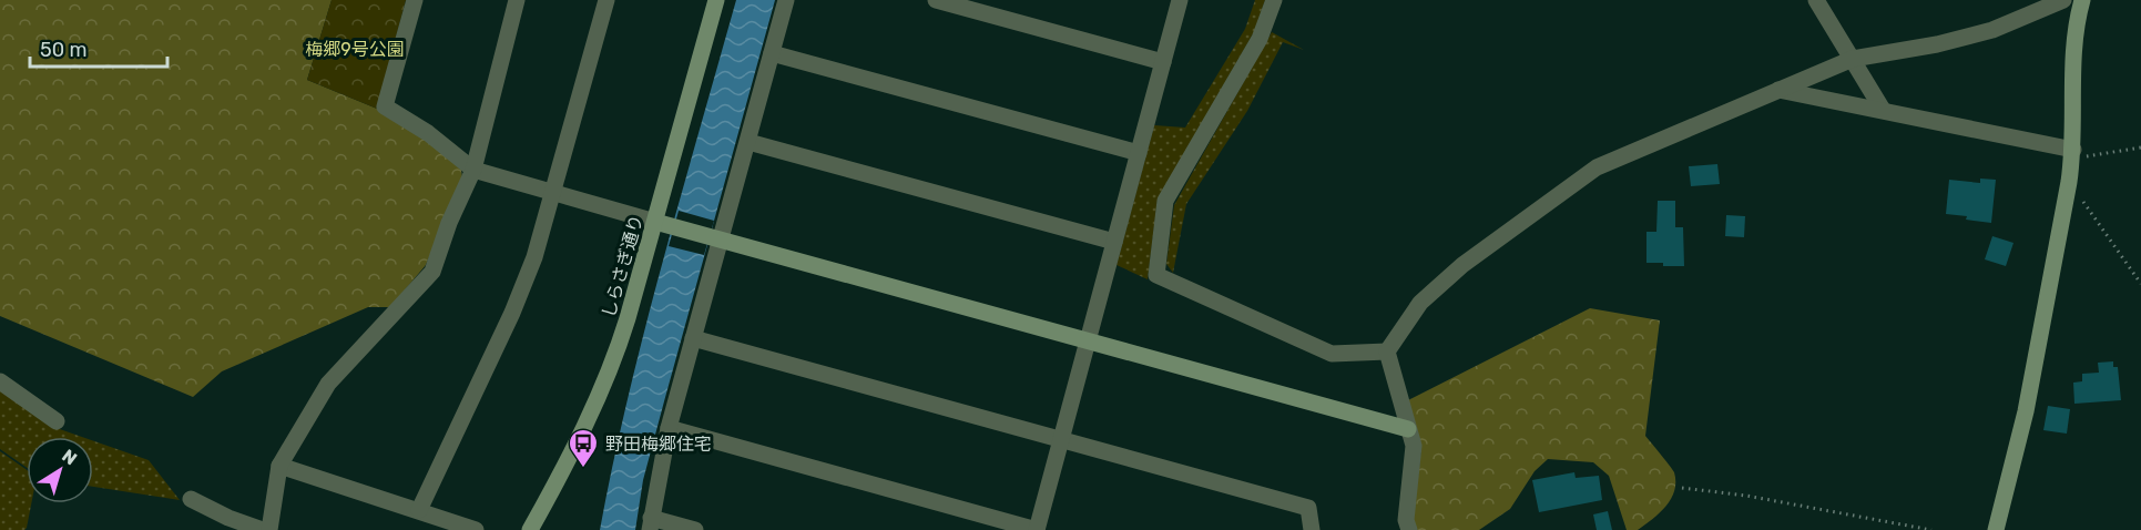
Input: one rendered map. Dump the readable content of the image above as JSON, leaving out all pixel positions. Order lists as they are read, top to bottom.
{
  "streets": {
    "street": ["しらさぎ通り"]
  },
  "parks": ["梅郷9号公園"],
  "places": {
    "bus stop": ["野田梅郷住宅"]
  },
  "scale_bar": "50 m",
  "north": "top right"
}
